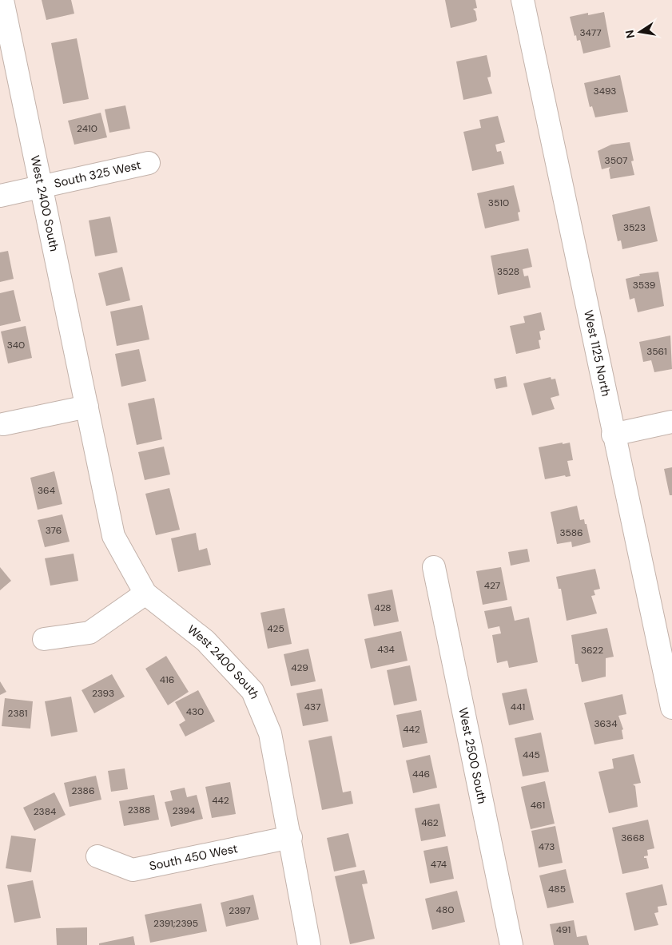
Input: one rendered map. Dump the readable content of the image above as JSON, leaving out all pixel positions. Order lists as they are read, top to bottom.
{
  "streets": {
    "street": [
      "South 325 West",
      "West 2400 South",
      "West 1125 North",
      "West 2500 South",
      "South 450 West"
    ]
  },
  "crossings": [
    ["South 325 West", "West 2400 South"],
    ["West 2400 South", "South 450 West"]
  ],
  "house_numbers": [
    "3477",
    "3493",
    "2410",
    "3507",
    "3510",
    "3523",
    "3528",
    "3539",
    "340",
    "3561",
    "364",
    "376",
    "3586",
    "427",
    "428",
    "425",
    "434",
    "3622",
    "429",
    "416",
    "2393",
    "437",
    "441",
    "430",
    "2381",
    "3634",
    "442",
    "445",
    "446",
    "2386",
    "442",
    "461",
    "2388",
    "2394",
    "2384",
    "462",
    "3668",
    "473",
    "474",
    "485",
    "480",
    "2397",
    "2391;2395",
    "491"
  ],
  "north": "left"
}
